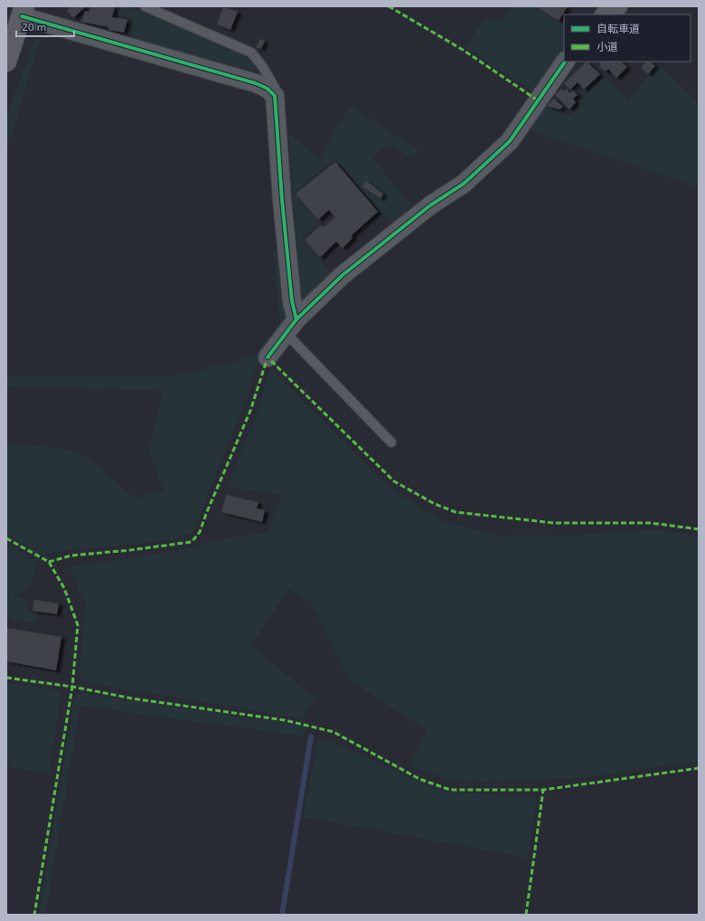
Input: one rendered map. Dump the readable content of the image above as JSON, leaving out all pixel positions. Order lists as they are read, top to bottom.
{
  "legend": ["自転車道", "小道"],
  "scale_bar": "20 m"
}
